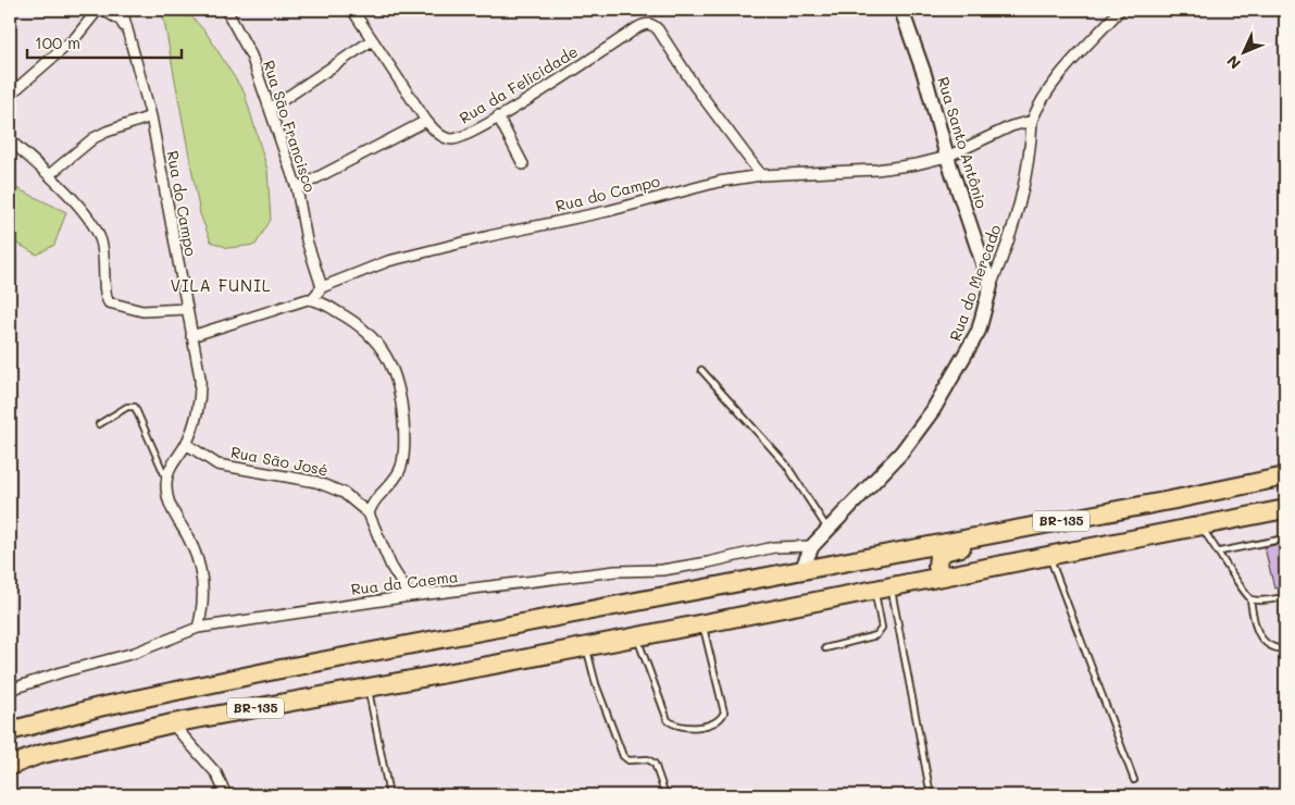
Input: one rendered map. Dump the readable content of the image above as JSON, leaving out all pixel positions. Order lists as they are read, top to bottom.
{
  "streets": {
    "highway": ["BR-135"],
    "street": [
      "Rua da Felicidade",
      "Rua São Francisco",
      "Rua Santo Antônio",
      "Rua do Campo",
      "Rua do Mercado",
      "Rua São José",
      "Rua da Caema"
    ]
  },
  "crossings": [
    ["Rua da Felicidade", "Rua do Campo"],
    ["Rua São Francisco", "Rua do Campo"],
    ["Rua Santo Antônio", "Rua do Campo"],
    ["Rua Santo Antônio", "Rua do Mercado"],
    ["Rua do Campo", "Rua do Mercado"],
    ["Rua do Campo", "Rua São José"],
    ["Rua do Mercado", "BR-135"],
    ["Rua do Mercado", "Rua da Caema"],
    ["Rua São José", "Rua da Caema"]
  ],
  "districts": ["VILA FUNIL"],
  "scale_bar": "100 m",
  "north": "bottom left"
}
